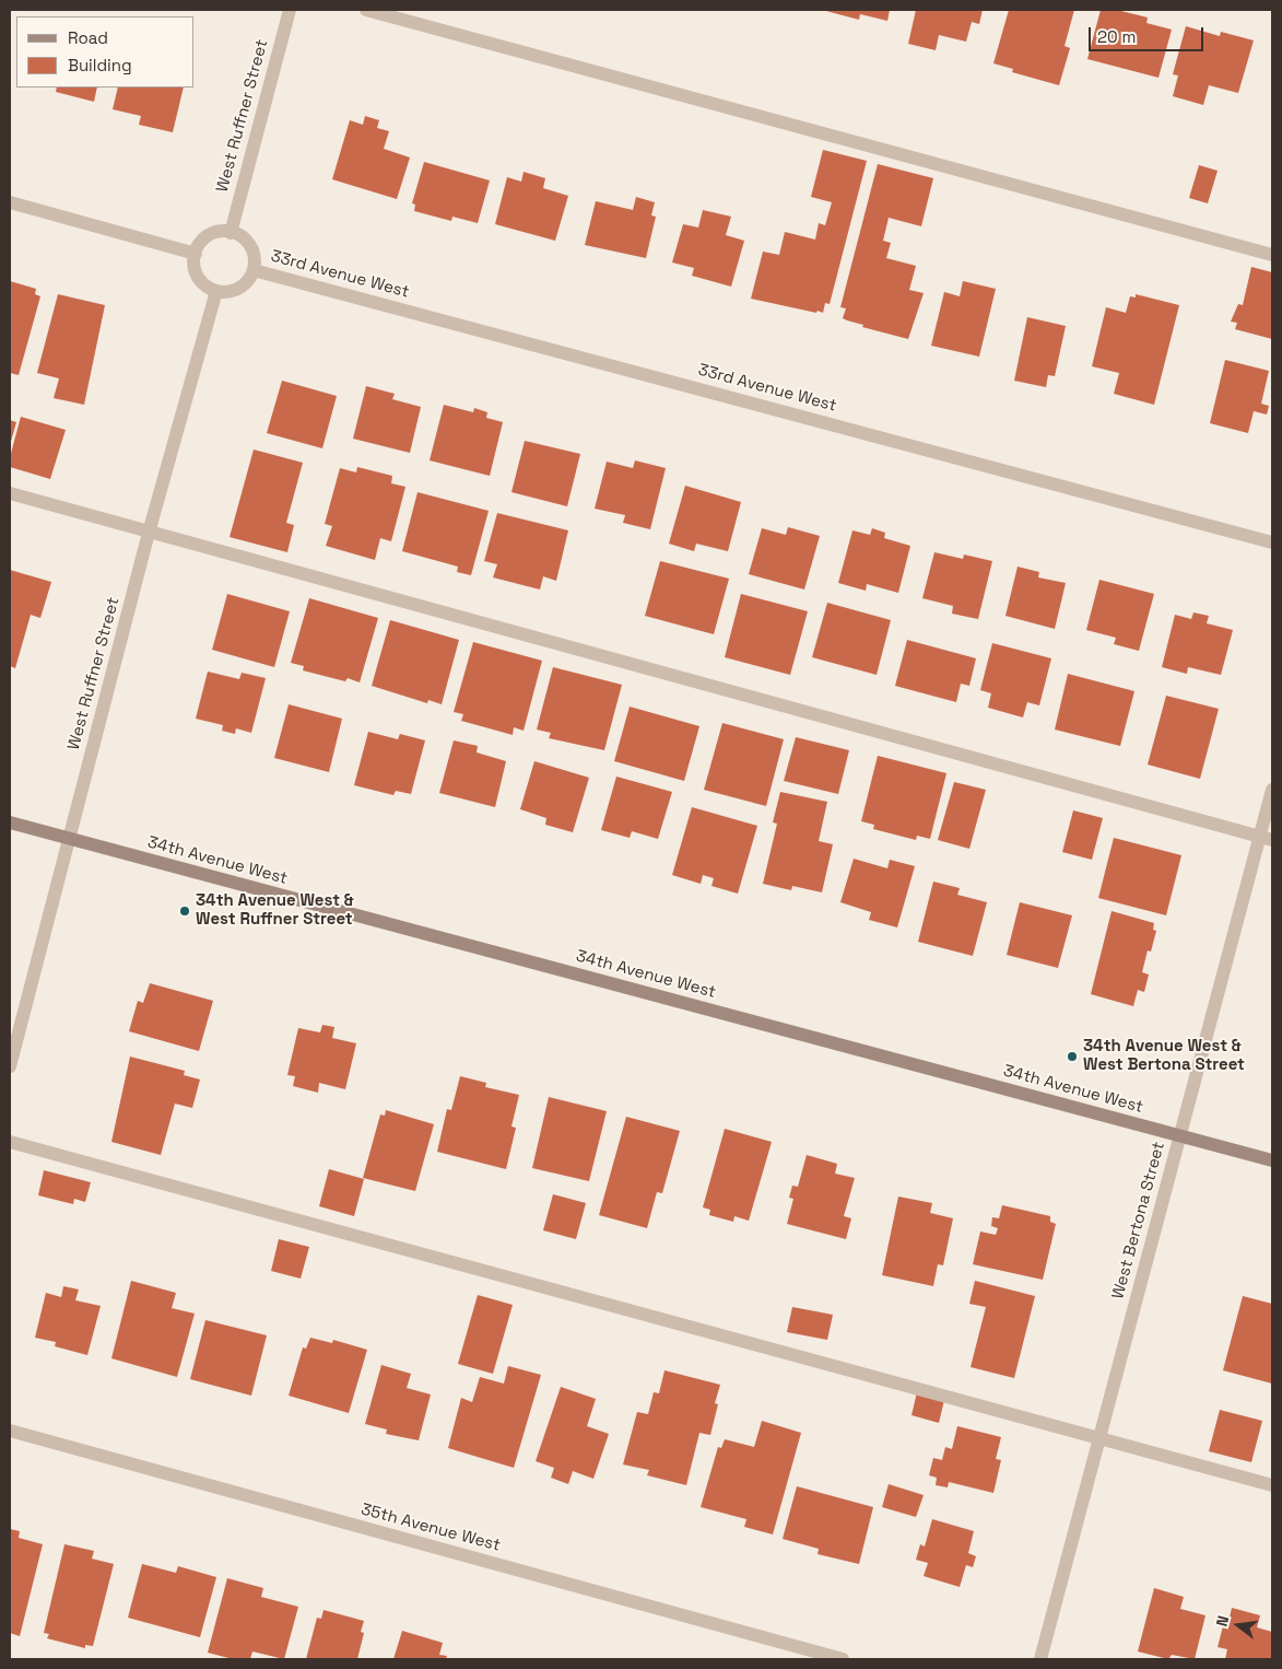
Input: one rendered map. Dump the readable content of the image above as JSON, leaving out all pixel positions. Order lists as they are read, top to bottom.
{
  "streets": {
    "street": [
      "West Ruffner Street",
      "33rd Avenue West",
      "34th Avenue West",
      "West Bertona Street",
      "35th Avenue West"
    ]
  },
  "crossings": [
    ["West Ruffner Street", "33rd Avenue West"],
    ["West Ruffner Street", "34th Avenue West"],
    ["34th Avenue West", "West Bertona Street"]
  ],
  "places": ["34th Avenue West & West Ruffner Street", "34th Avenue West & West Bertona Street"],
  "legend": ["Road", "Building"],
  "scale_bar": "20 m",
  "north": "left"
}
